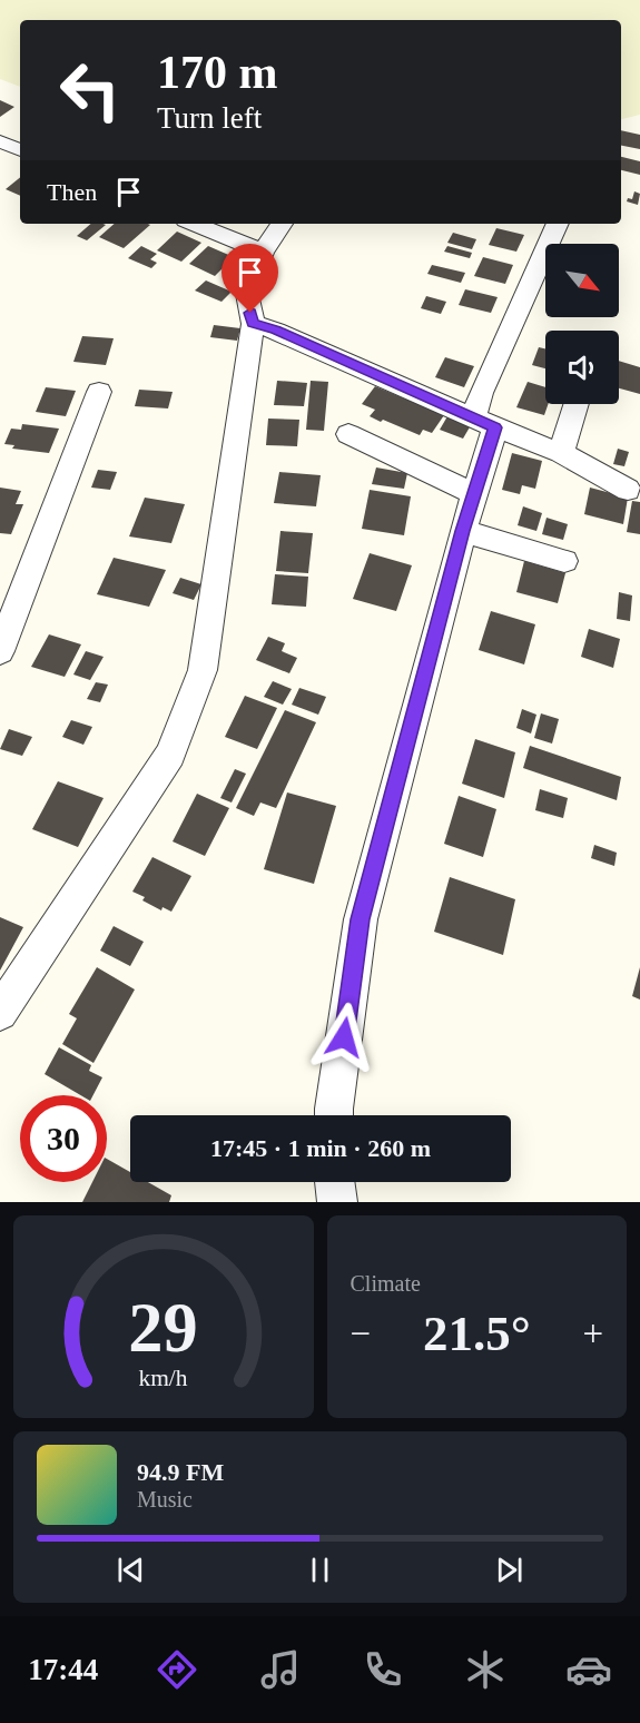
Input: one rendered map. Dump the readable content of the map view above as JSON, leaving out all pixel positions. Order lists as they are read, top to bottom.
{
  "north": "bottom right",
  "page": {
    "turn": ["170 m", "Turn left"],
    "then": "Then",
    "limit": "30",
    "trip": "17:45 · 1 min · 260 m",
    "tile": "Climate",
    "heat": ["−", "21.5°", "+"],
    "song": ["94.9 FM", "Music"],
    "tabs": "17:44",
    "gauge": ["29", "km/h"]
  }
}
